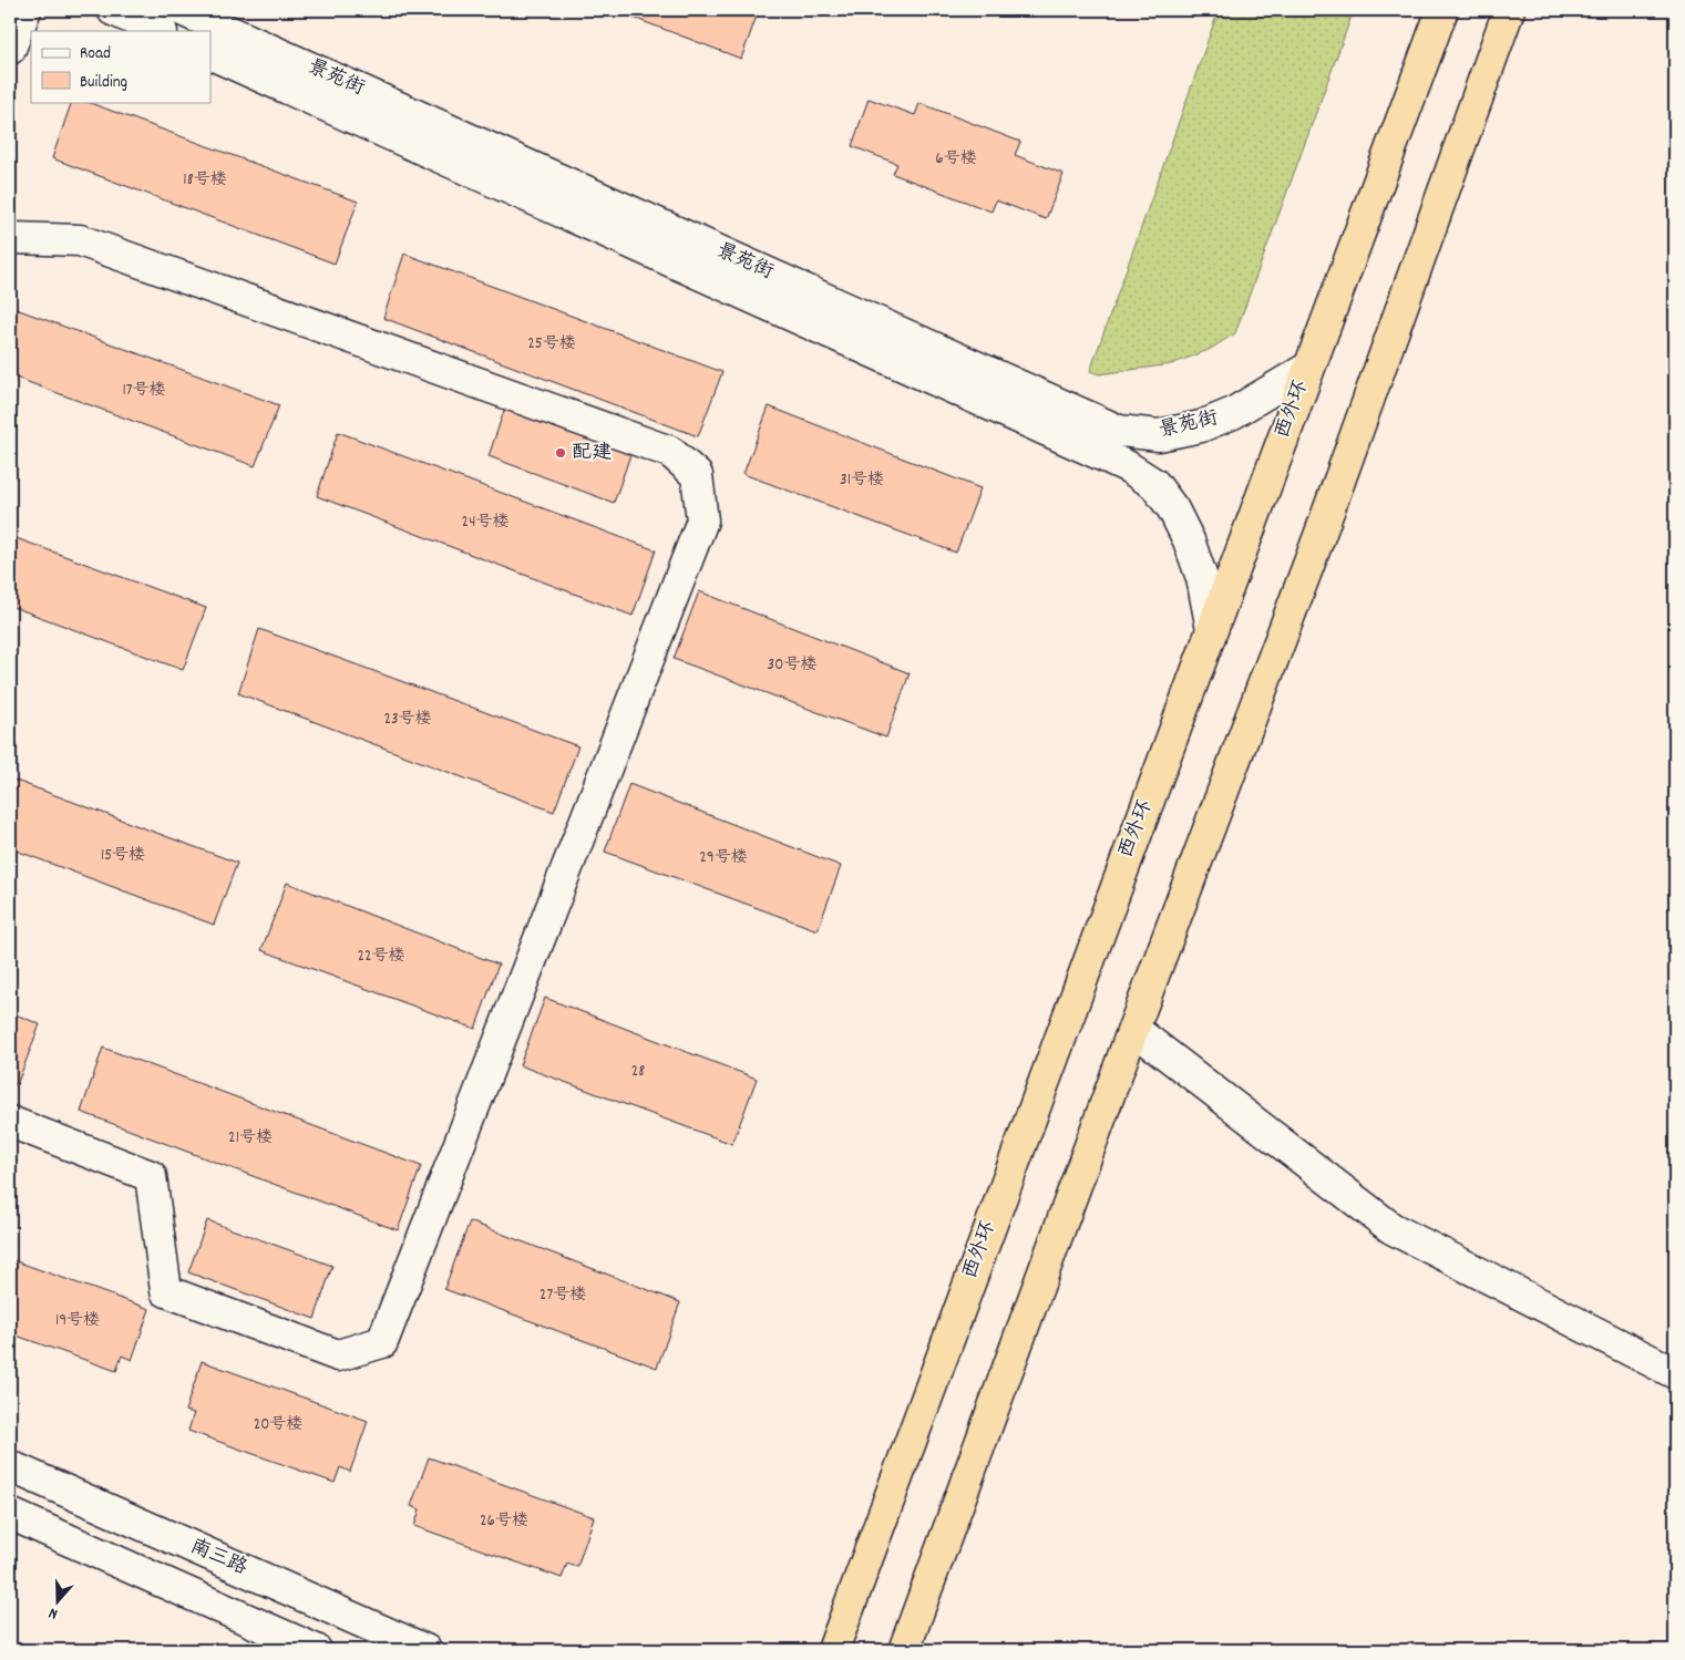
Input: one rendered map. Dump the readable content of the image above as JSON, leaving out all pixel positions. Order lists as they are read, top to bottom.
{
  "streets": {
    "highway": ["西外环"],
    "street": ["景苑街", "南三路"]
  },
  "crossings": [
    ["景苑街", "西外环"]
  ],
  "places": ["配建"],
  "house_numbers": [
    "6号楼",
    "18号楼",
    "25号楼",
    "17号楼",
    "31号楼",
    "24号楼",
    "30号楼",
    "23号楼",
    "15号楼",
    "29号楼",
    "22号楼",
    "28",
    "21号楼",
    "27号楼",
    "19号楼",
    "20号楼",
    "26号楼"
  ],
  "legend": ["Road", "Building"],
  "north": "bottom"
}
